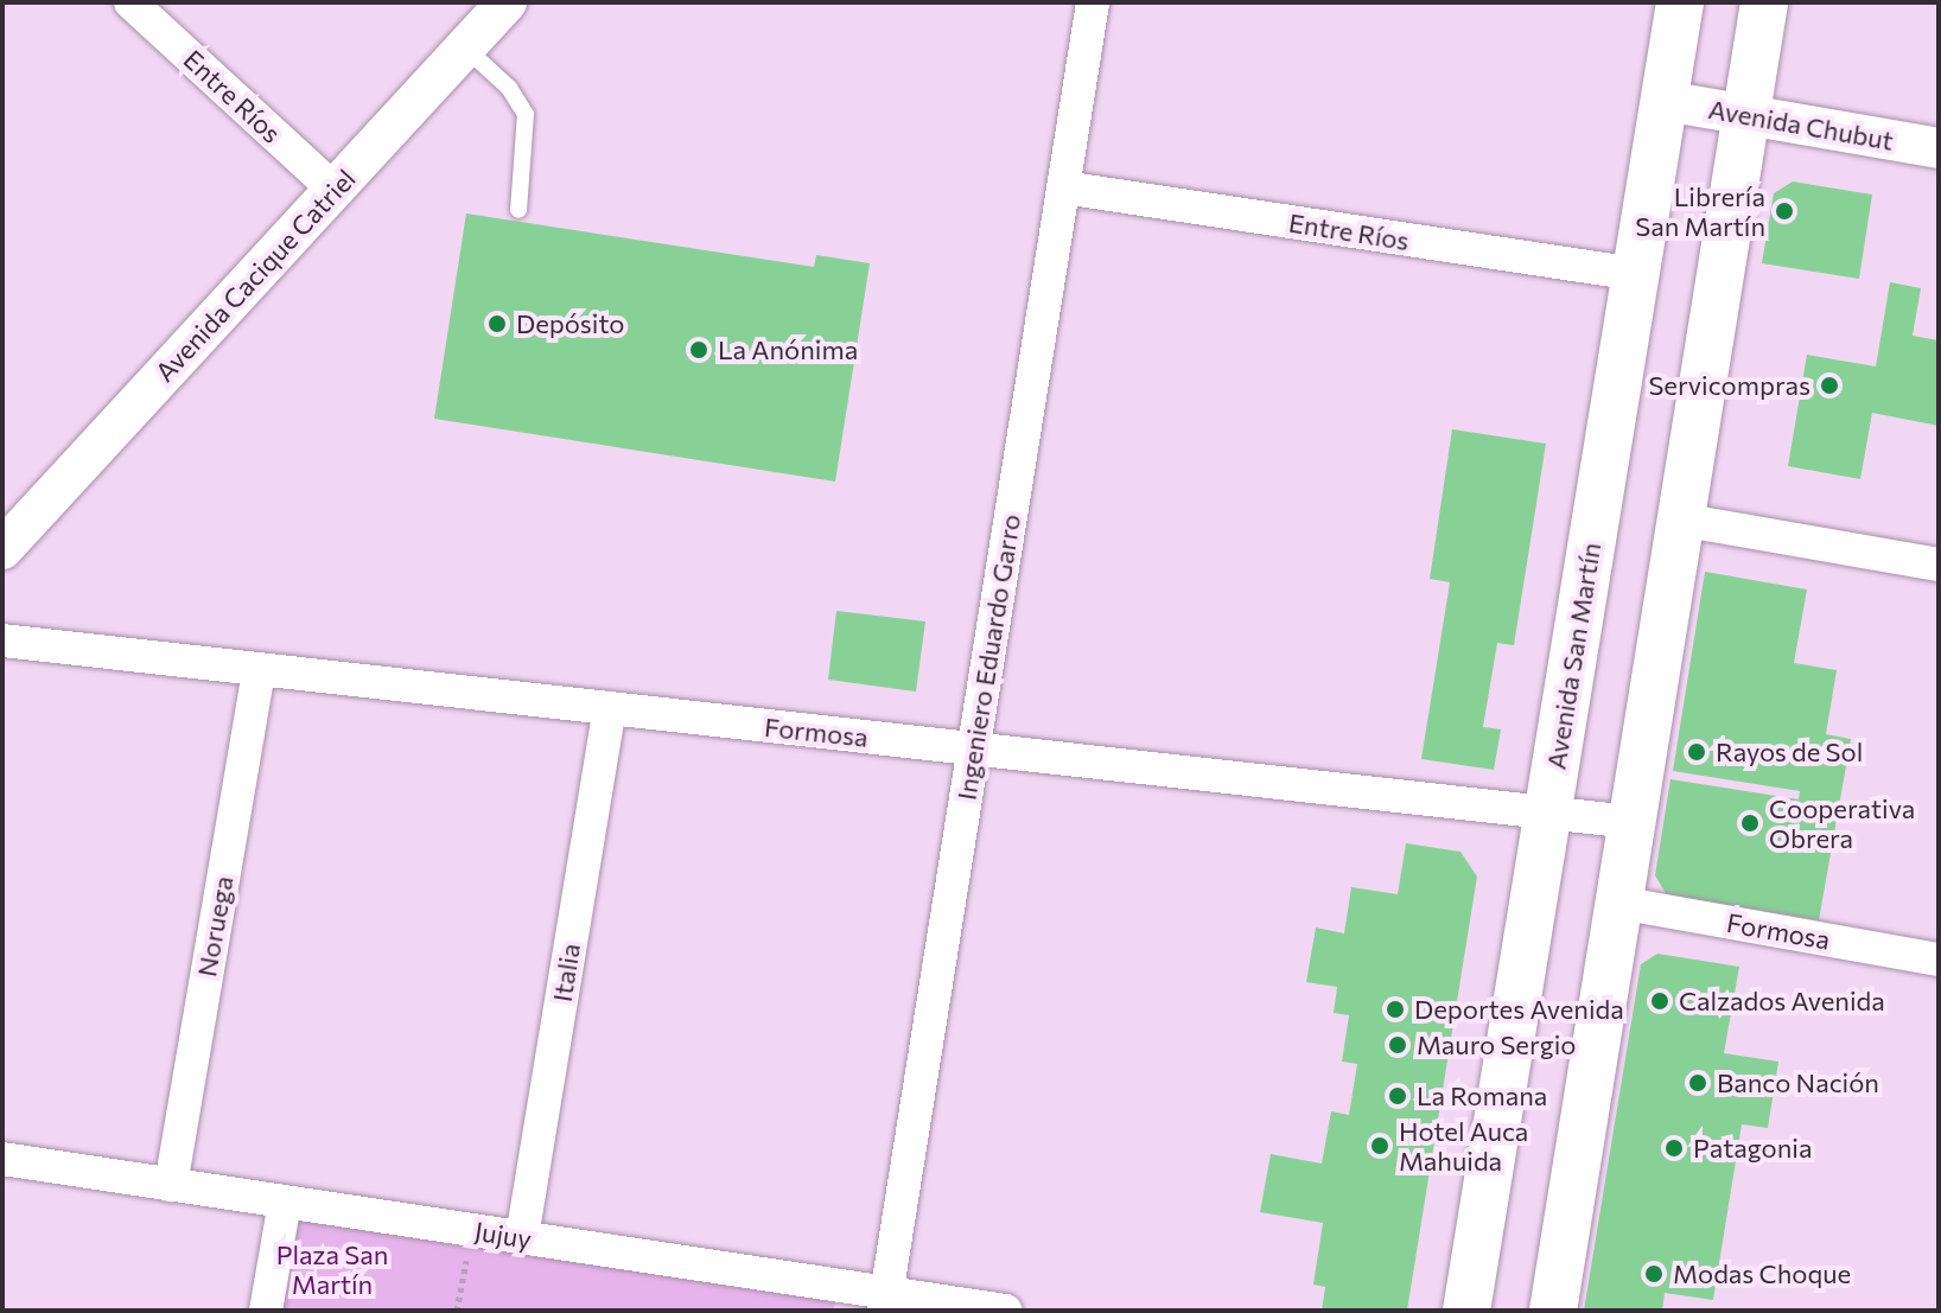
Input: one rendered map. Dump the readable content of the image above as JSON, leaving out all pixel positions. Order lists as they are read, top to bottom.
{
  "streets": {
    "main road": ["Avenida San Martín"],
    "street": [
      "Entre Ríos",
      "Avenida Chubut",
      "Avenida Cacique Catriel",
      "Ingeniero Eduardo Garro",
      "Formosa",
      "Noruega",
      "Italia",
      "Jujuy"
    ]
  },
  "crossings": [
    ["Entre Ríos", "Avenida Cacique Catriel"],
    ["Entre Ríos", "Avenida San Martín"],
    ["Entre Ríos", "Ingeniero Eduardo Garro"],
    ["Avenida Chubut", "Avenida San Martín"],
    ["Avenida San Martín", "Formosa"],
    ["Ingeniero Eduardo Garro", "Formosa"],
    ["Ingeniero Eduardo Garro", "Jujuy"],
    ["Formosa", "Noruega"],
    ["Formosa", "Italia"],
    ["Noruega", "Jujuy"],
    ["Italia", "Jujuy"]
  ],
  "parks": ["Plaza San Martín"],
  "places": [
    "Librería San Martín",
    "Depósito",
    "La Anónima",
    "Servicompras",
    "Rayos de Sol",
    "Cooperativa Obrera",
    "Calzados Avenida",
    "Deportes Avenida",
    "Mauro Sergio",
    "Banco Nación",
    "La Romana",
    "Hotel Auca Mahuida",
    "Patagonia",
    "Modas Choque"
  ]
}
